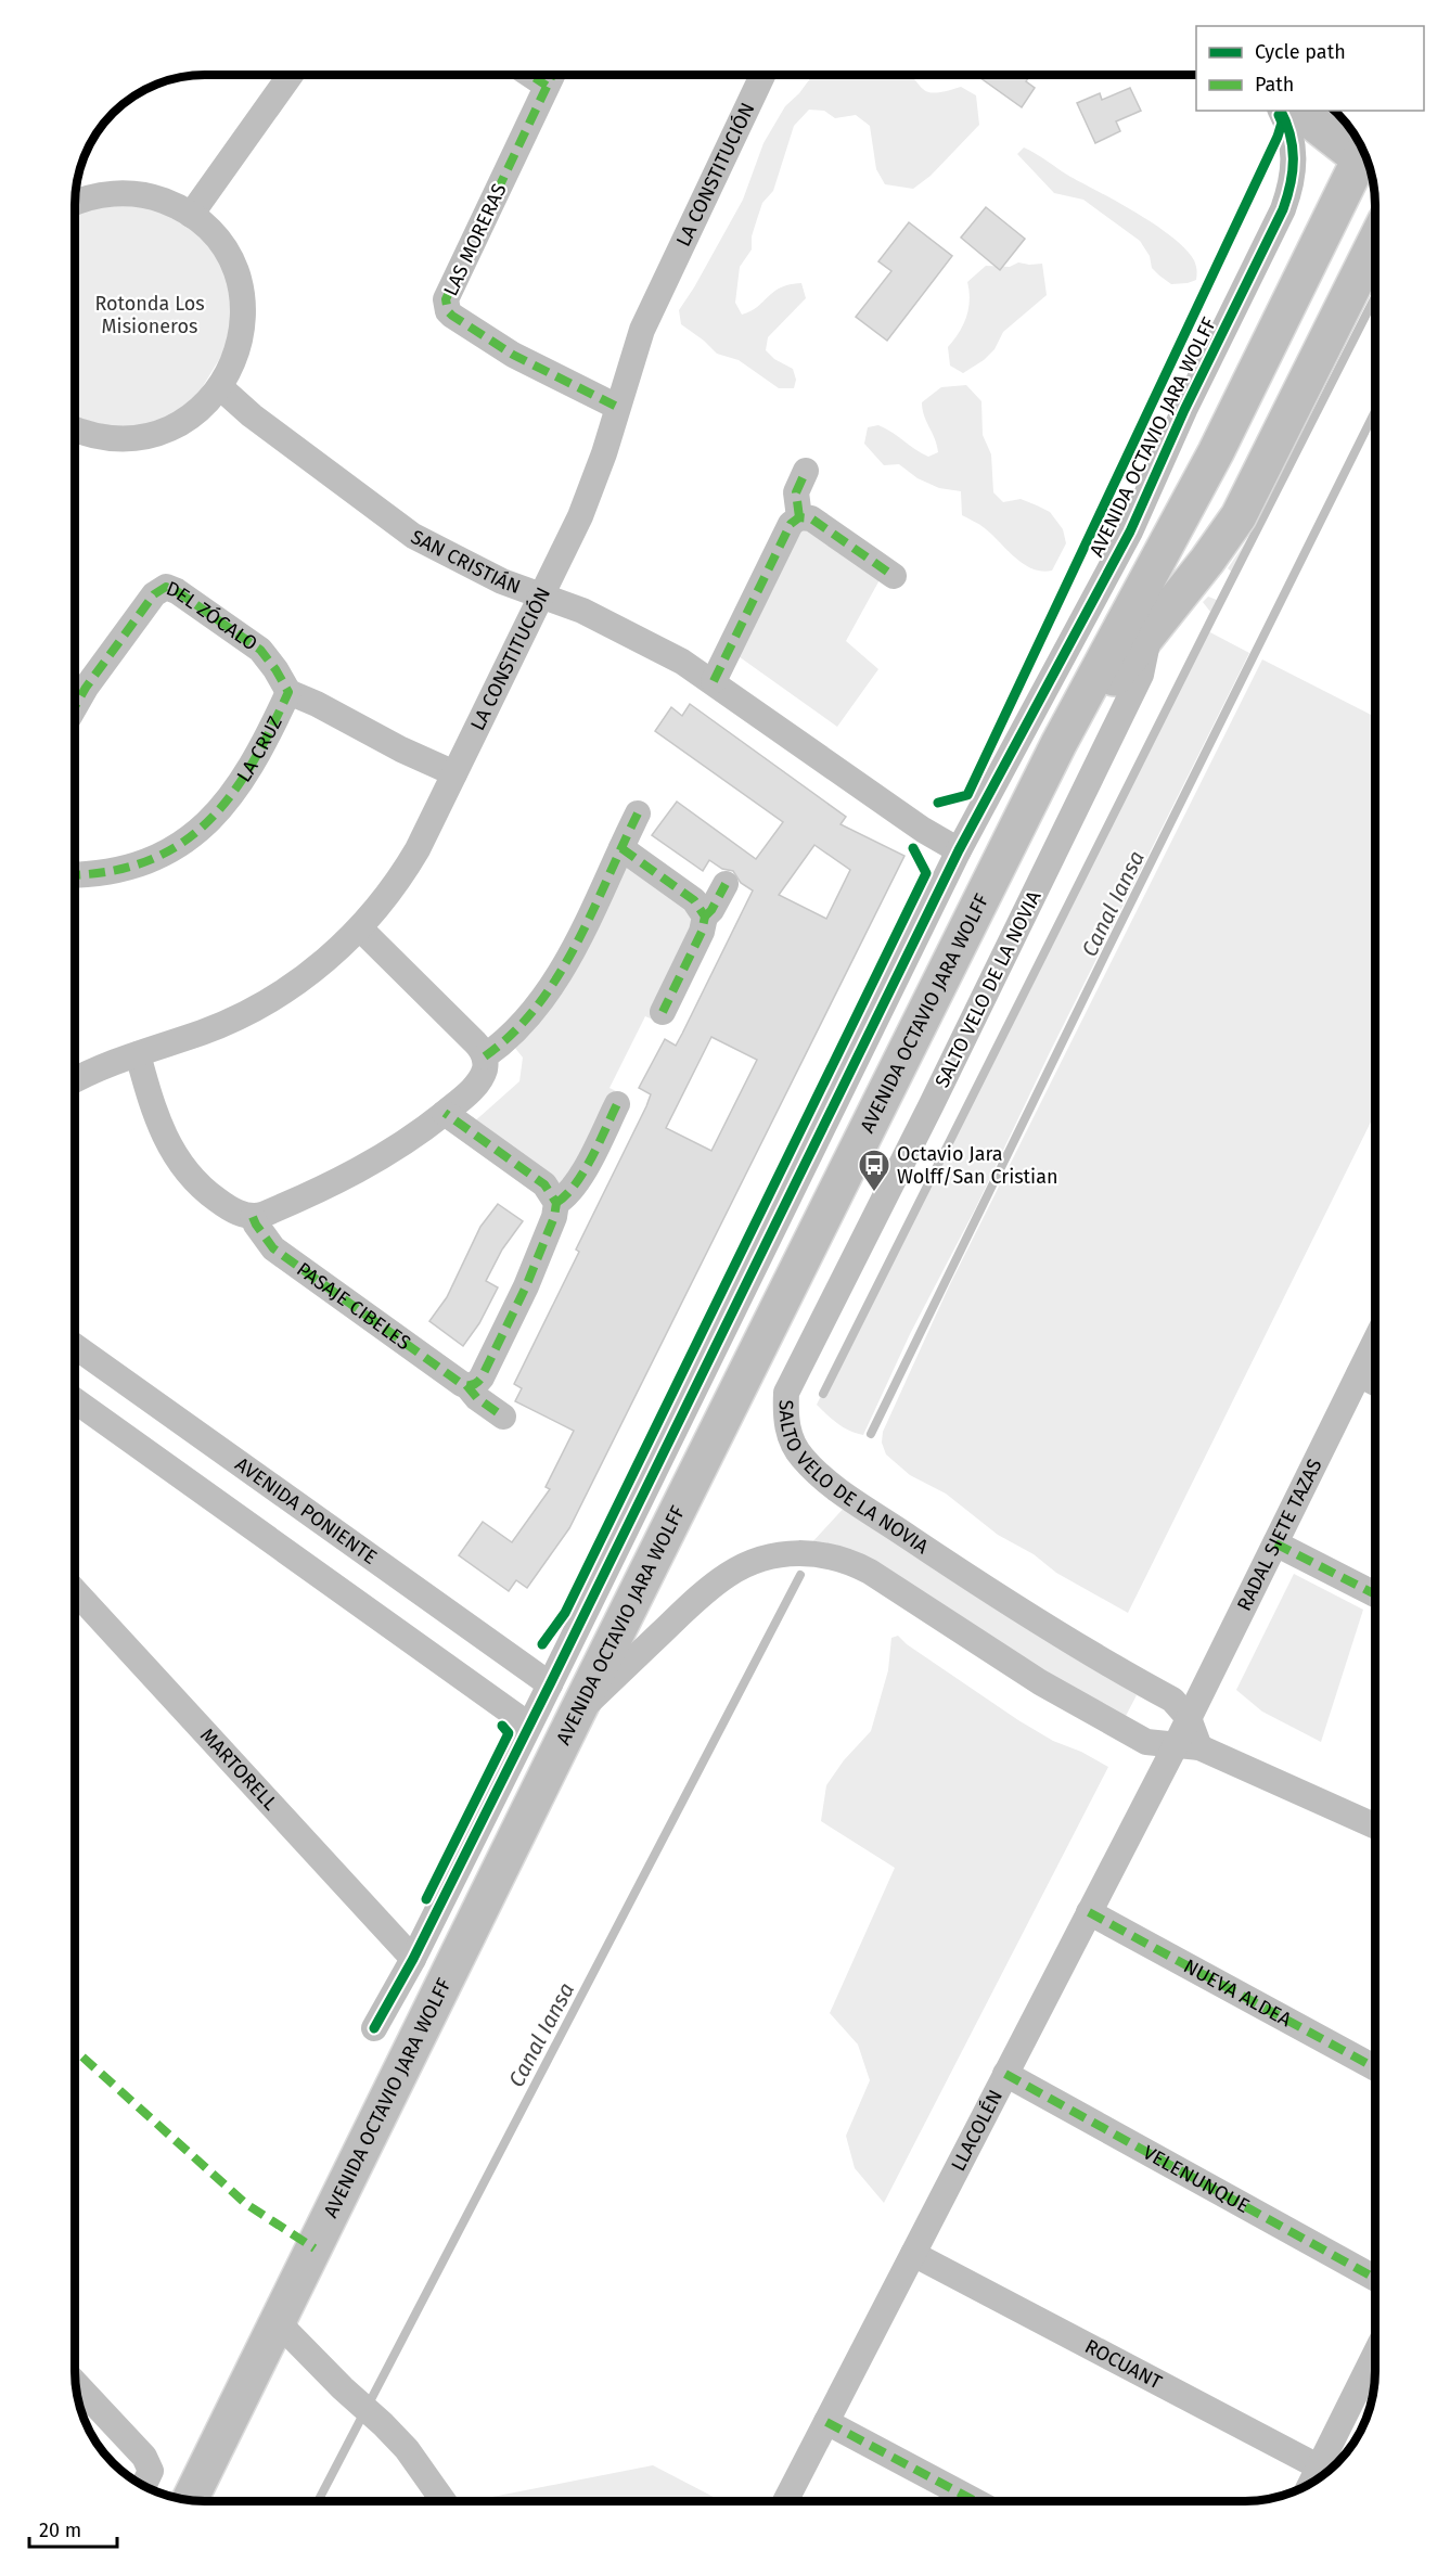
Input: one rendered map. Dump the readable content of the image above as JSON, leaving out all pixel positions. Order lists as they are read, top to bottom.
{
  "streets": {
    "main road": ["AVENIDA OCTAVIO JARA WOLFF"],
    "street": [
      "LA CONSTITUCIÓN",
      "LAS MORERAS",
      "SAN CRISTIÁN",
      "DEL ZÓCALO",
      "LA CRUZ",
      "SALTO VELO DE LA NOVIA",
      "PASAJE CIBELES",
      "AVENIDA PONIENTE",
      "RADAL SIETE TAZAS",
      "MARTORELL",
      "NUEVA ALDEA",
      "LLACOLÉN",
      "VELENUNQUE",
      "ROCUANT"
    ]
  },
  "crossings": [
    ["LA CONSTITUCIÓN", "LAS MORERAS"],
    ["LA CONSTITUCIÓN", "SAN CRISTIÁN"],
    ["LA CONSTITUCIÓN", "LA CRUZ"],
    ["AVENIDA OCTAVIO JARA WOLFF", "SAN CRISTIÁN"],
    ["AVENIDA OCTAVIO JARA WOLFF", "SALTO VELO DE LA NOVIA"],
    ["AVENIDA OCTAVIO JARA WOLFF", "AVENIDA PONIENTE"],
    ["AVENIDA OCTAVIO JARA WOLFF", "MARTORELL"],
    ["DEL ZÓCALO", "LA CRUZ"],
    ["SALTO VELO DE LA NOVIA", "RADAL SIETE TAZAS"],
    ["SALTO VELO DE LA NOVIA", "LLACOLÉN"],
    ["NUEVA ALDEA", "LLACOLÉN"],
    ["LLACOLÉN", "VELENUNQUE"],
    ["LLACOLÉN", "ROCUANT"]
  ],
  "water": ["Canal Iansa"],
  "parks": ["Rotonda Los Misioneros"],
  "places": {
    "bus stop": ["Octavio Jara Wolff/San Cristian"]
  },
  "legend": ["Cycle path", "Path"],
  "scale_bar": "20 m"
}
